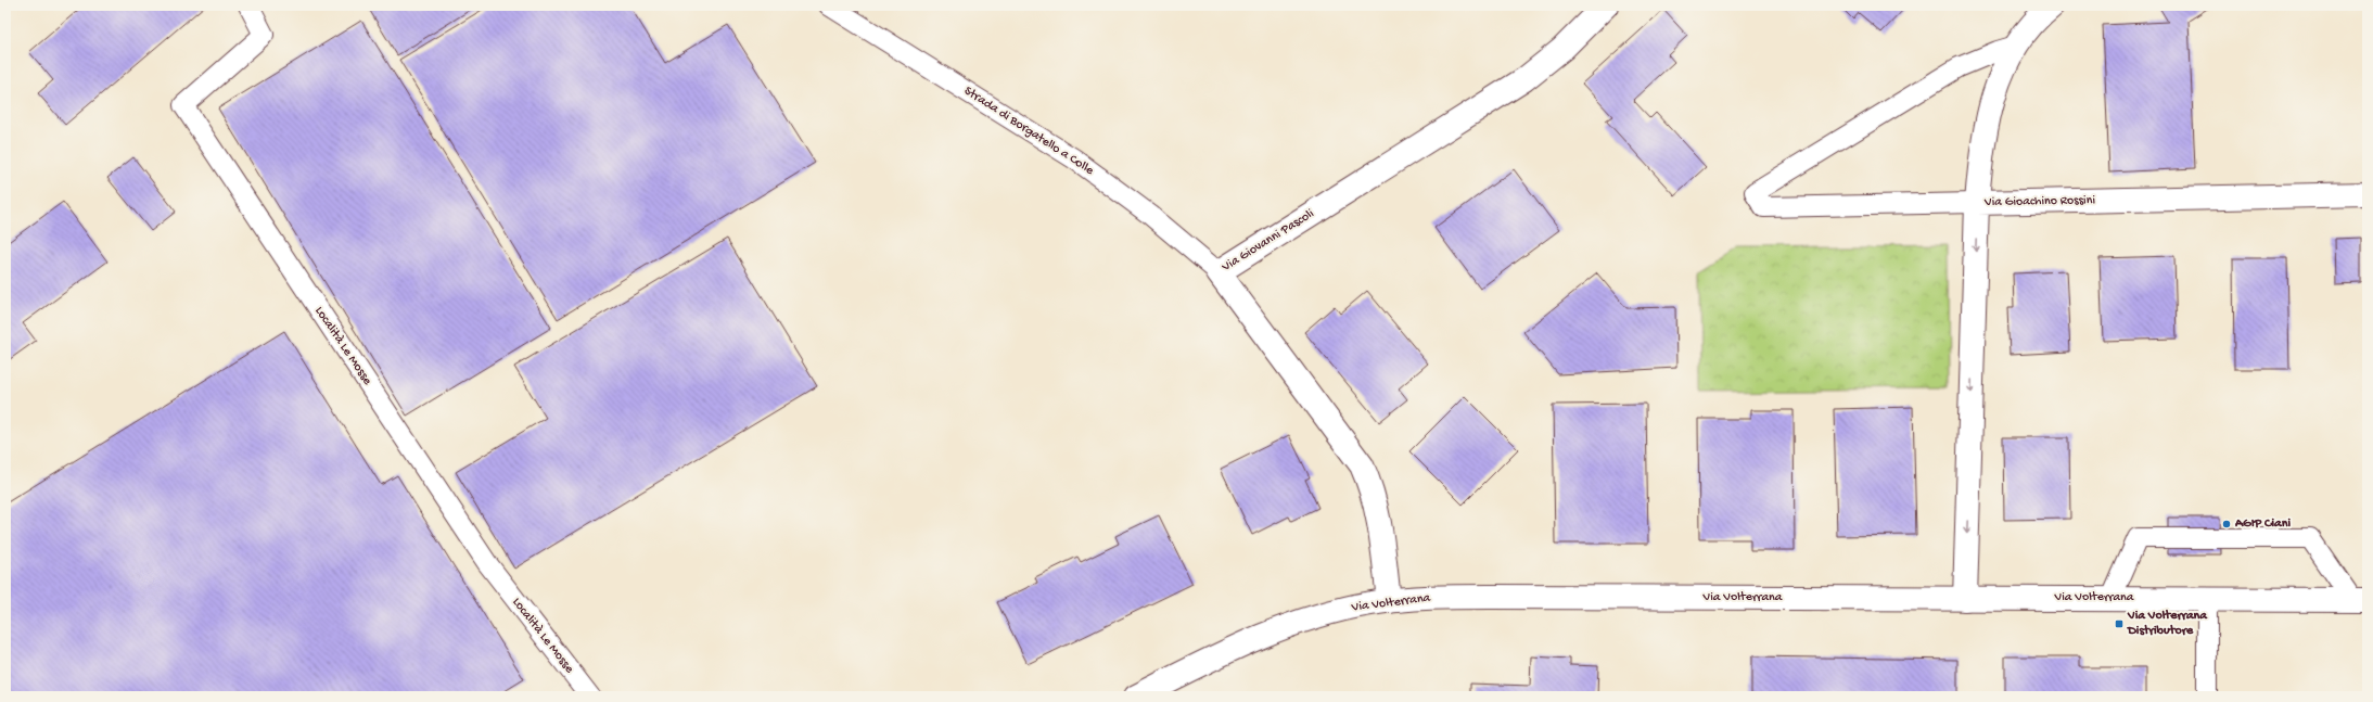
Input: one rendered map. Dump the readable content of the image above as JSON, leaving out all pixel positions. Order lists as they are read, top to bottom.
{
  "streets": {
    "street": ["Via Gioachino Rossini", "Via Giovanni Pascoli", "Via Volterrana"],
    "lane": ["Strada di Borgatello a Colle", "Località Le Mosse"]
  },
  "crossings": [
    ["Strada di Borgatello a Colle", "Via Giovanni Pascoli"],
    ["Via Gioachino Rossini", "Via Volterrana"],
    ["Via Giovanni Pascoli", "Via Volterrana"]
  ],
  "one_way": ["Via Gioachino Rossini"],
  "places": {
    "other": ["AGIP Ciani"],
    "transit": ["Via Volterrana Distributore"]
  }
}
